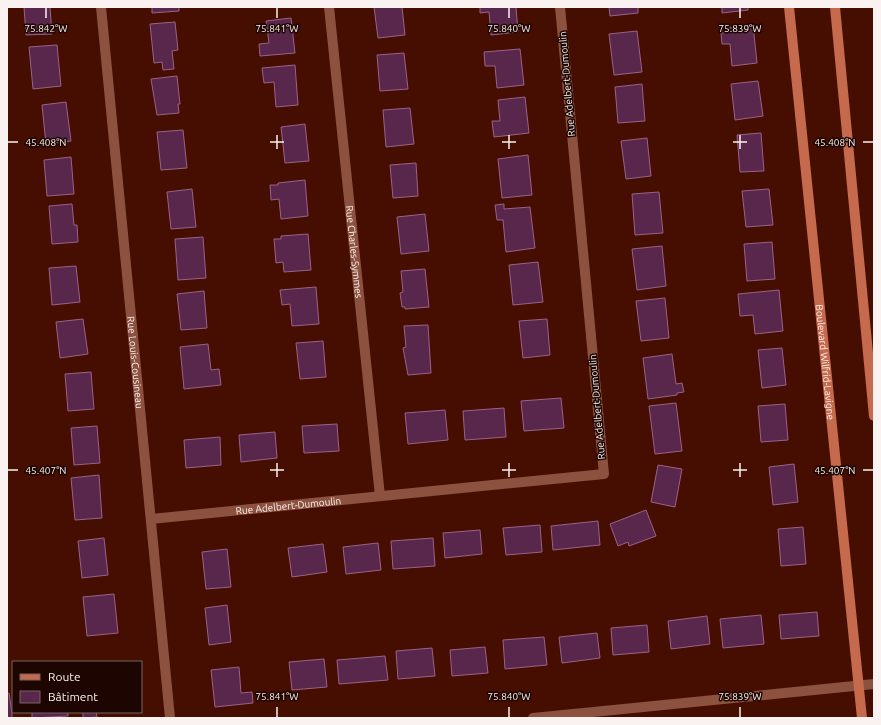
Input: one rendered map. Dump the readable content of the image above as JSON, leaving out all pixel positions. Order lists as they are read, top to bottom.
{
  "streets": {
    "main road": ["Boulevard Wilfrid-Lavigne"],
    "street": ["Rue Adelbert-Dumoulin", "Rue Charles-Symmes", "Rue Louis-Cousineau"]
  },
  "crossings": [
    ["Rue Adelbert-Dumoulin", "Rue Charles-Symmes"],
    ["Rue Adelbert-Dumoulin", "Rue Louis-Cousineau"]
  ],
  "legend": ["Route", "Bâtiment"],
  "coordinates": [
    "75.842°W",
    "75.841°W",
    "75.840°W",
    "75.839°W",
    "45.408°N",
    "45.407°N"
  ]
}
